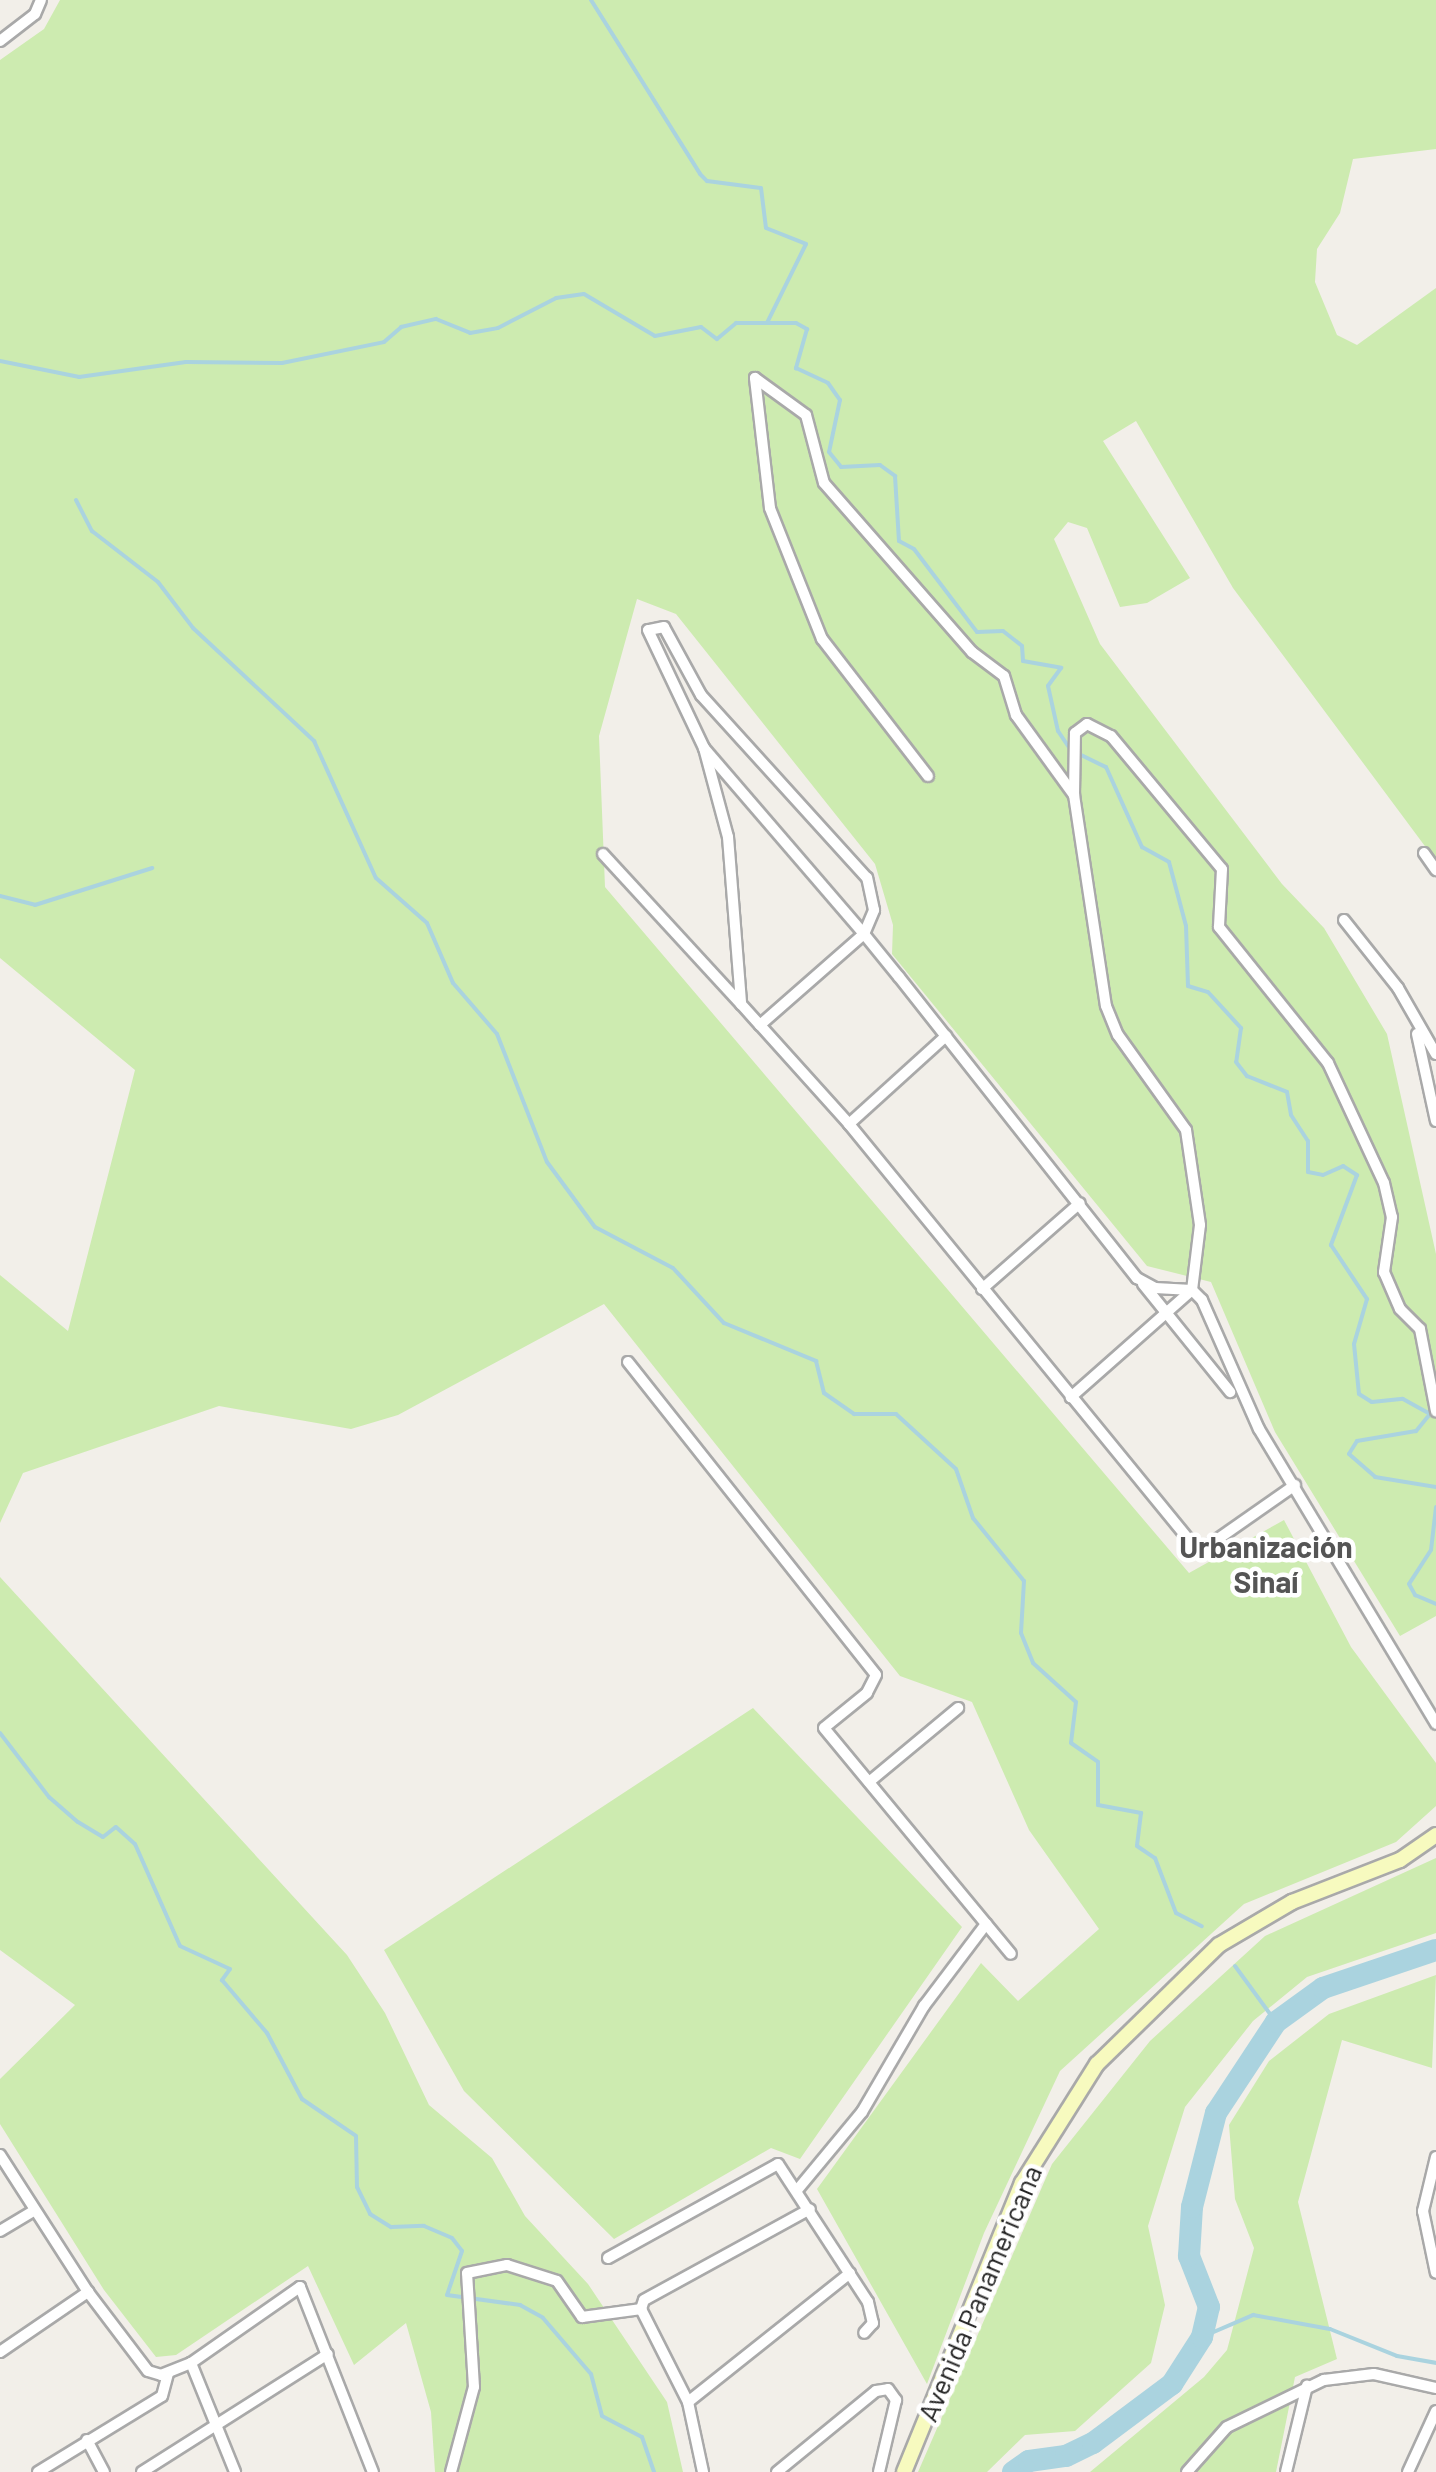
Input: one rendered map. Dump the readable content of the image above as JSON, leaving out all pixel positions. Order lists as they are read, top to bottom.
{
  "streets": {
    "main road": ["Avenida Panamericana"]
  },
  "districts": ["Urbanización Sinaí"]
}
